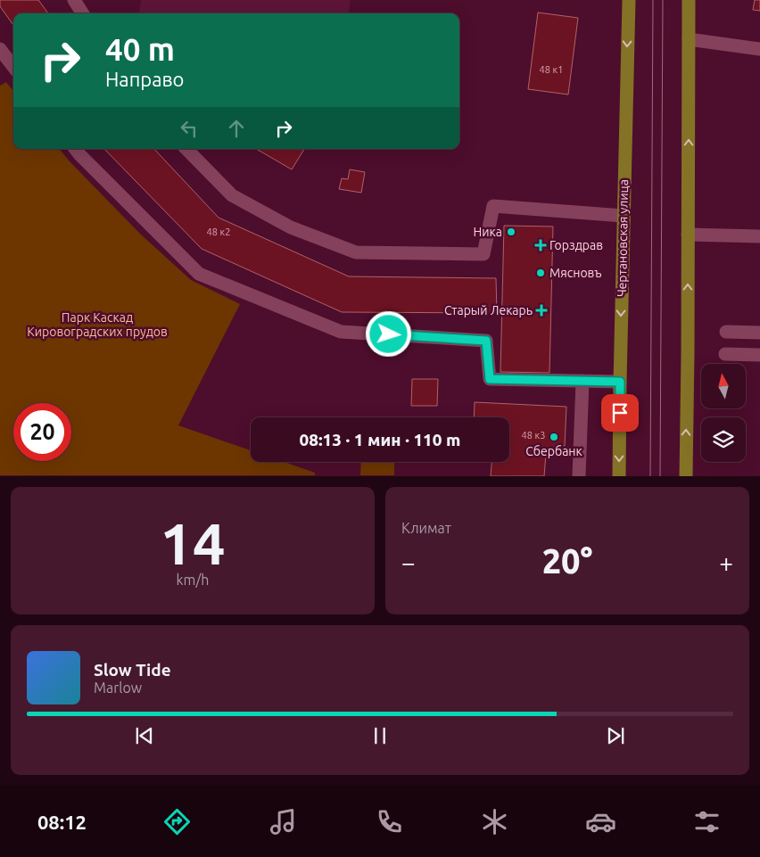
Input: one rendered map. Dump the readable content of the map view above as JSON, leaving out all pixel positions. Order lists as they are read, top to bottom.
{
  "streets": {
    "main road": ["Чертановская улица"]
  },
  "parks": ["Парк Каскад Кировоградских прудов"],
  "places": {
    "other": ["Ника", "Мясновъ", "Сбербанк"],
    "health": ["Горздрав", "Старый Лекарь"]
  },
  "house_numbers": ["48 к1", "48 к2", "48 к3"],
  "north": "top",
  "page": {
    "turn": ["40 m", "Направо"],
    "limit": "20",
    "trip": "08:13 · 1 мин · 110 m",
    "tile": [
      ["14", "km/h"],
      "Климат"
    ],
    "heat": ["−", "20°", "+"],
    "song": ["Slow Tide", "Marlow"],
    "tabs": "08:12"
  }
}
